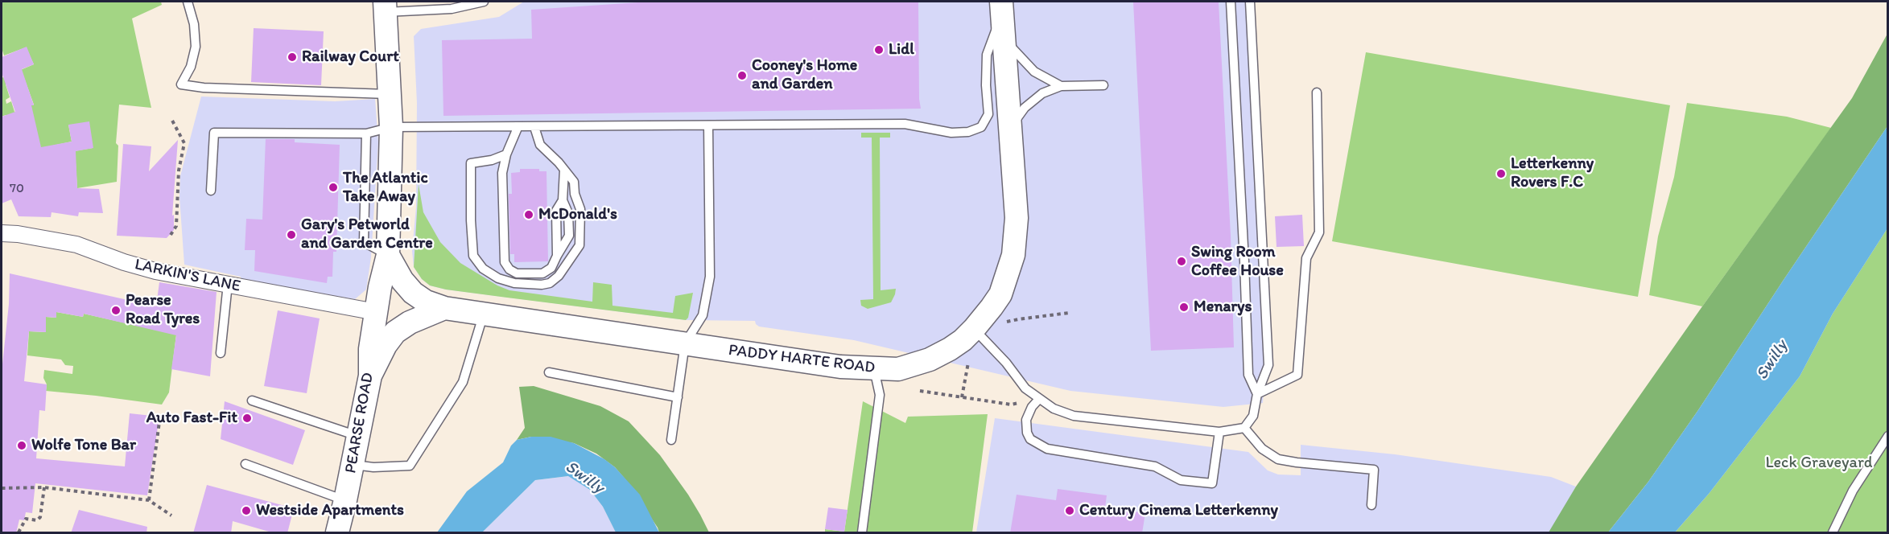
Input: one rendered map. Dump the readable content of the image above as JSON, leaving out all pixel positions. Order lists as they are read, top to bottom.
{
  "streets": {
    "main road": ["PADDY HARTE ROAD", "PEARSE ROAD"],
    "street": ["LARKIN'S LANE"]
  },
  "crossings": [
    ["LARKIN'S LANE", "PEARSE ROAD"],
    ["PADDY HARTE ROAD", "PEARSE ROAD"]
  ],
  "water": ["Swilly"],
  "parks": ["Leck Graveyard"],
  "places": [
    "Lidl",
    "Railway Court",
    "Cooney's Home and Garden",
    "Letterkenny Rovers F.C",
    "The Atlantic Take Away",
    "McDonald's",
    "Gary's Petworld and Garden Centre",
    "Swing Room Coffee House",
    "Menarys",
    "Pearse Road Tyres",
    "Auto Fast-Fit",
    "Wolfe Tone Bar",
    "Westside Apartments",
    "Century Cinema Letterkenny"
  ],
  "house_numbers": ["70"]
}
